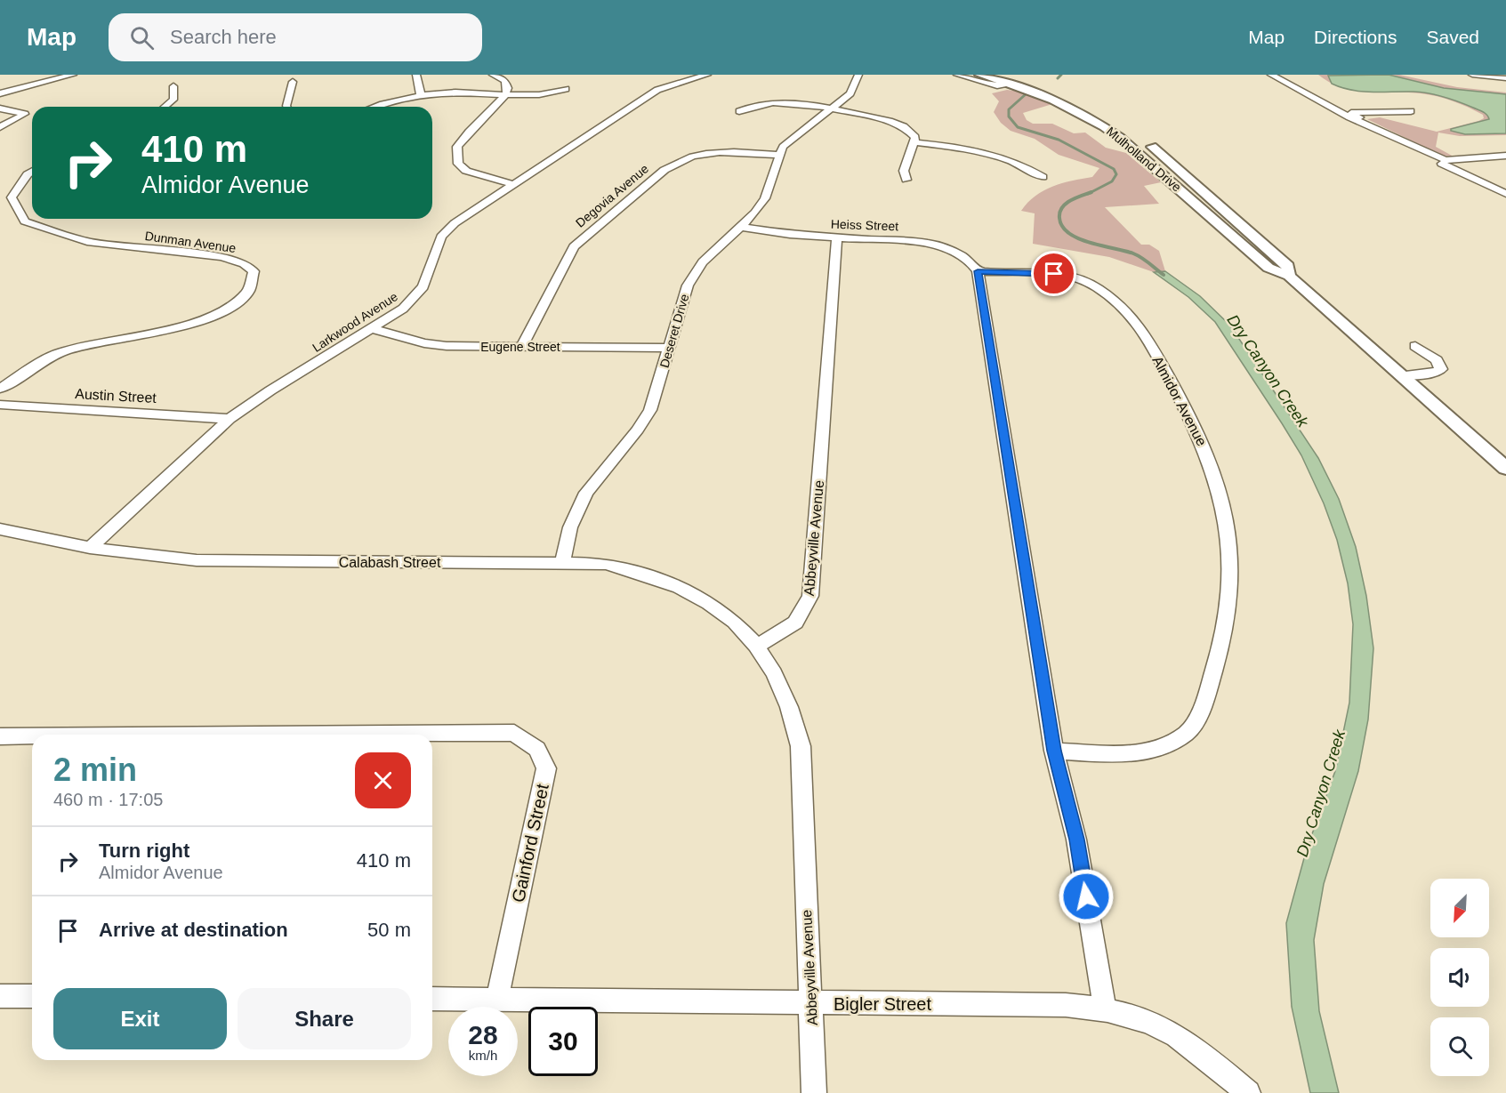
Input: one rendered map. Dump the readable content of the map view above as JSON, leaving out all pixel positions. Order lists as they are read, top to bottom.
{
  "streets": {
    "main road": ["Mulholland Drive"],
    "street": [
      "Degovia Avenue",
      "Heiss Street",
      "Dunman Avenue",
      "Larkwood Avenue",
      "Deseret Drive",
      "Eugene Street",
      "Austin Street",
      "Almidor Avenue",
      "Abbeyville Avenue",
      "Calabash Street",
      "Gainford Street",
      "Bigler Street"
    ]
  },
  "crossings": [
    ["Degovia Avenue", "Deseret Drive"],
    ["Degovia Avenue", "Eugene Street"],
    ["Heiss Street", "Deseret Drive"],
    ["Heiss Street", "Almidor Avenue"],
    ["Heiss Street", "Abbeyville Avenue"],
    ["Larkwood Avenue", "Eugene Street"],
    ["Larkwood Avenue", "Austin Street"],
    ["Larkwood Avenue", "Calabash Street"],
    ["Deseret Drive", "Eugene Street"],
    ["Deseret Drive", "Calabash Street"],
    ["Abbeyville Avenue", "Calabash Street"],
    ["Abbeyville Avenue", "Bigler Street"],
    ["Gainford Street", "Bigler Street"]
  ],
  "water": ["Dry Canyon Creek"],
  "north": "bottom left",
  "page": {
    "header": "Map",
    "search": "Search here",
    "nav": ["Map", "Directions", "Saved"],
    "turn": ["410 m", "Almidor Avenue"],
    "heading": ["2 min", "460 m · 17:05"],
    "list": [
      {
        "name": "Turn right",
        "note": "Almidor Avenue",
        "value": "410 m"
      },
      {
        "name": "Arrive at destination",
        "value": "50 m"
      }
    ],
    "buttons": ["Exit", "Share"],
    "speed": "28 km/h",
    "limit": "30"
  }
}
